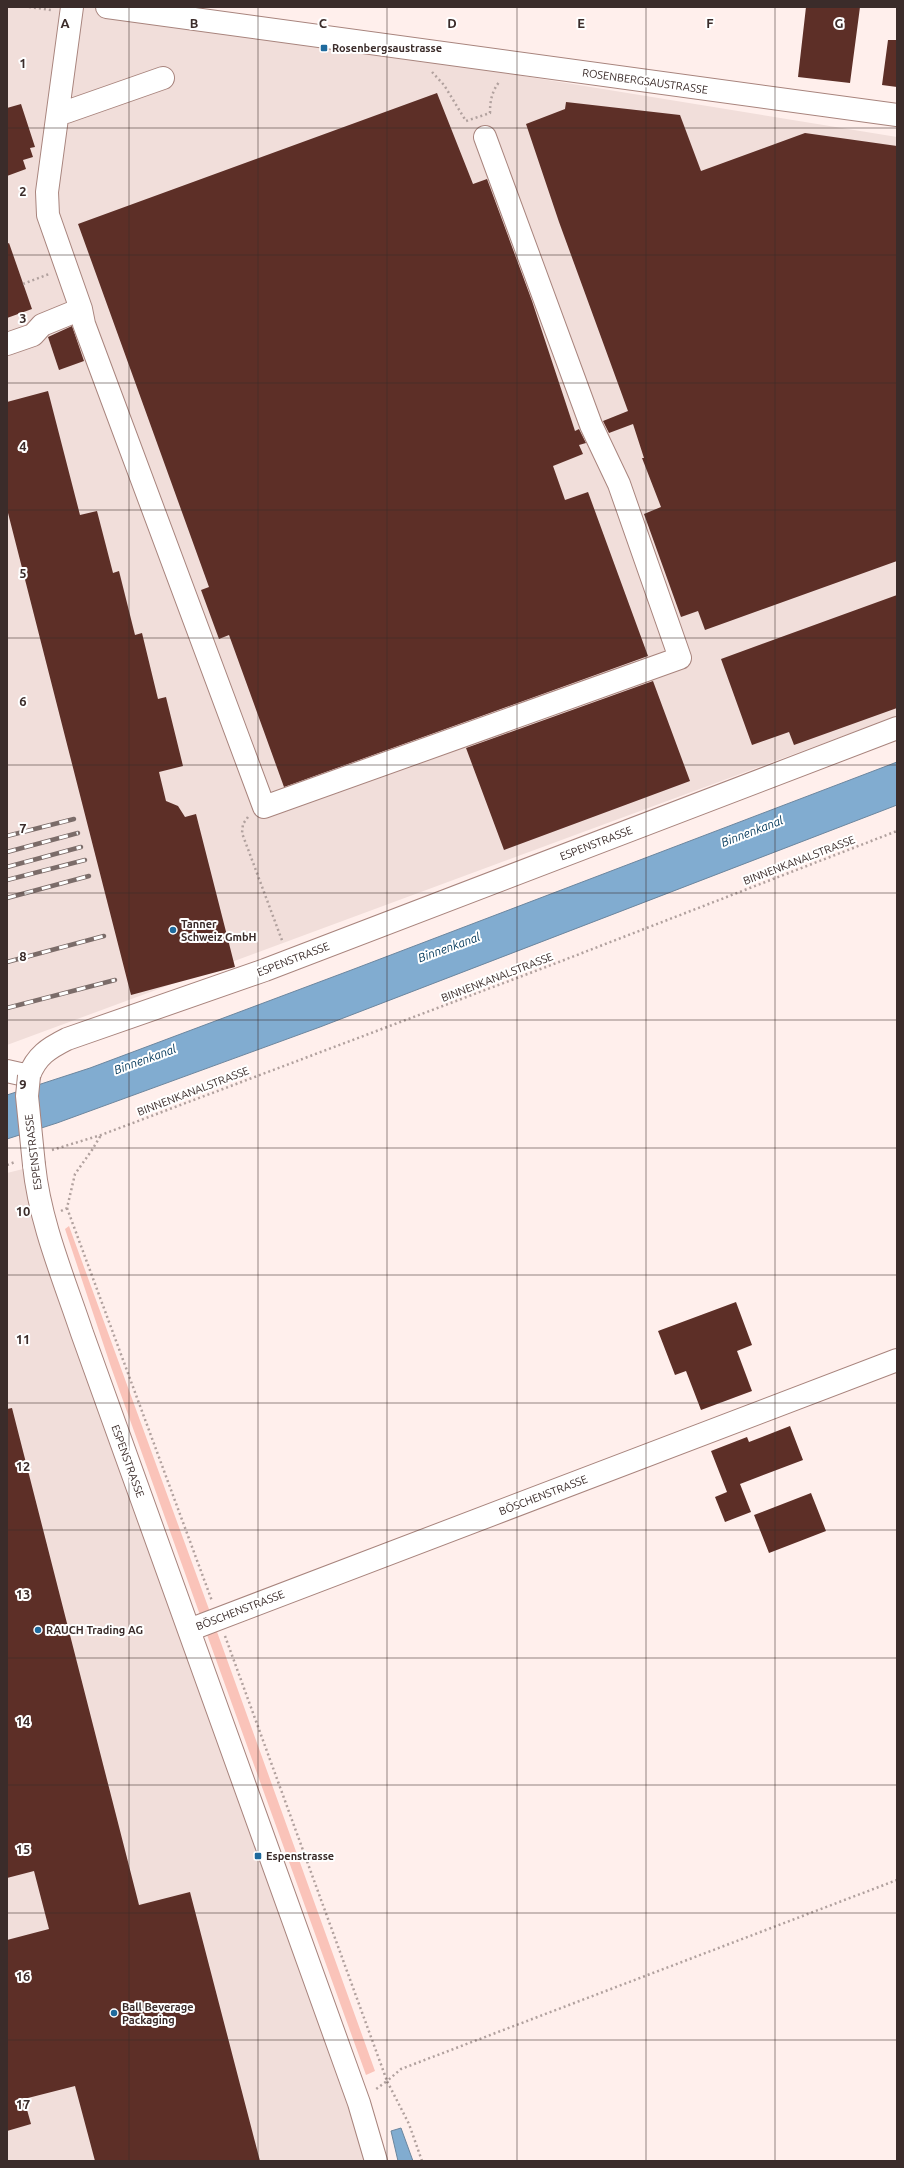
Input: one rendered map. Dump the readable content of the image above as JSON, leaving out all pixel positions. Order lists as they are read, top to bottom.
{
  "streets": {
    "street": ["ROSENBERGSAUSTRASSE", "ESPENSTRASSE", "BÖSCHENSTRASSE"],
    "path": ["BINNENKANALSTRASSE"]
  },
  "crossings": [
    ["ESPENSTRASSE", "BINNENKANALSTRASSE"],
    ["ESPENSTRASSE", "BÖSCHENSTRASSE"]
  ],
  "water": ["Binnenkanal"],
  "places": {
    "transit": ["Rosenbergsaustrasse", "Espenstrasse"],
    "other": ["Tanner Schweiz GmbH", "RAUCH Trading AG", "Ball Beverage Packaging"]
  },
  "grid": {
    "columns": [
      "A",
      "B",
      "C",
      "D",
      "E",
      "F",
      "G"
    ],
    "rows": [
      "1",
      "2",
      "3",
      "4",
      "5",
      "6",
      "7",
      "8",
      "9",
      "10",
      "11",
      "12",
      "13",
      "14",
      "15",
      "16",
      "17"
    ]
  }
}
